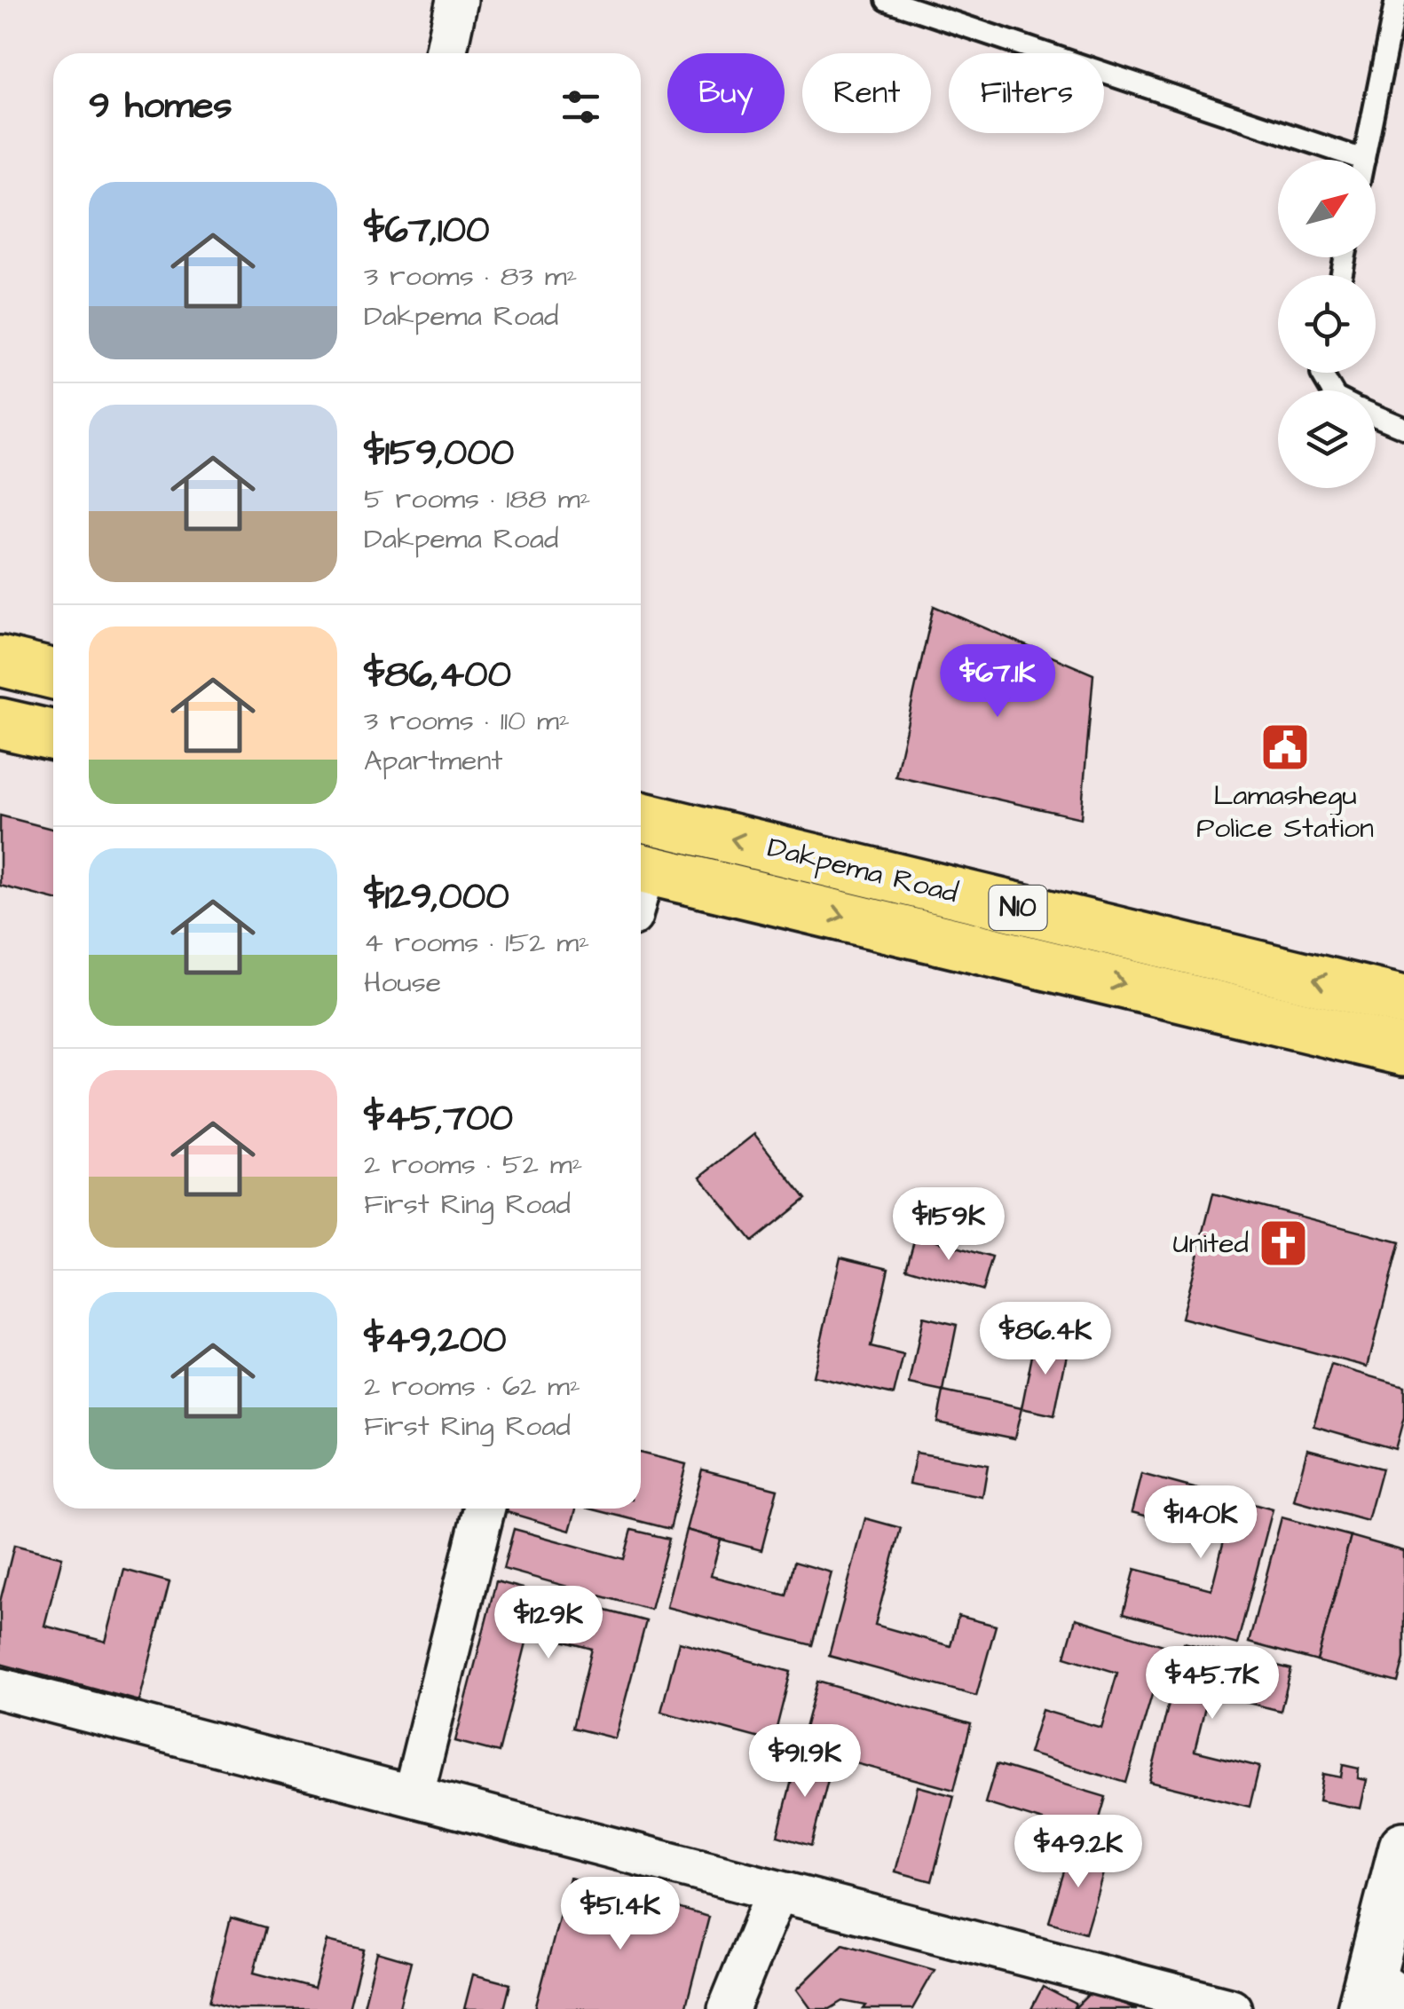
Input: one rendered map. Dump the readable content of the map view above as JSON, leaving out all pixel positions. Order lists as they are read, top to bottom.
{
  "streets": {
    "highway": ["Dakpema Road", "N10"]
  },
  "places": {
    "public building": ["Lamashegu Police Station"],
    "church": ["United"]
  },
  "north": "top right",
  "page": {
    "chip": ["Buy", "Rent", "Filters"],
    "heading": "9 homes",
    "list": [
      {
        "name": "$67,100",
        "note": "3 rooms · 83 m² · Dakpema Road"
      },
      {
        "name": "$159,000",
        "note": "5 rooms · 188 m² · Dakpema Road"
      },
      {
        "name": "$86,400",
        "note": "3 rooms · 110 m² · Apartment"
      },
      {
        "name": "$129,000",
        "note": "4 rooms · 152 m² · House"
      },
      {
        "name": "$45,700",
        "note": "2 rooms · 52 m² · First Ring Road"
      },
      {
        "name": "$49,200",
        "note": "2 rooms · 62 m² · First Ring Road"
      }
    ],
    "price": [
      "$67.1K",
      "$159K",
      "$86.4K",
      "$140K",
      "$129K",
      "$45.7K",
      "$91.9K",
      "$49.2K",
      "$51.4K"
    ]
  }
}
